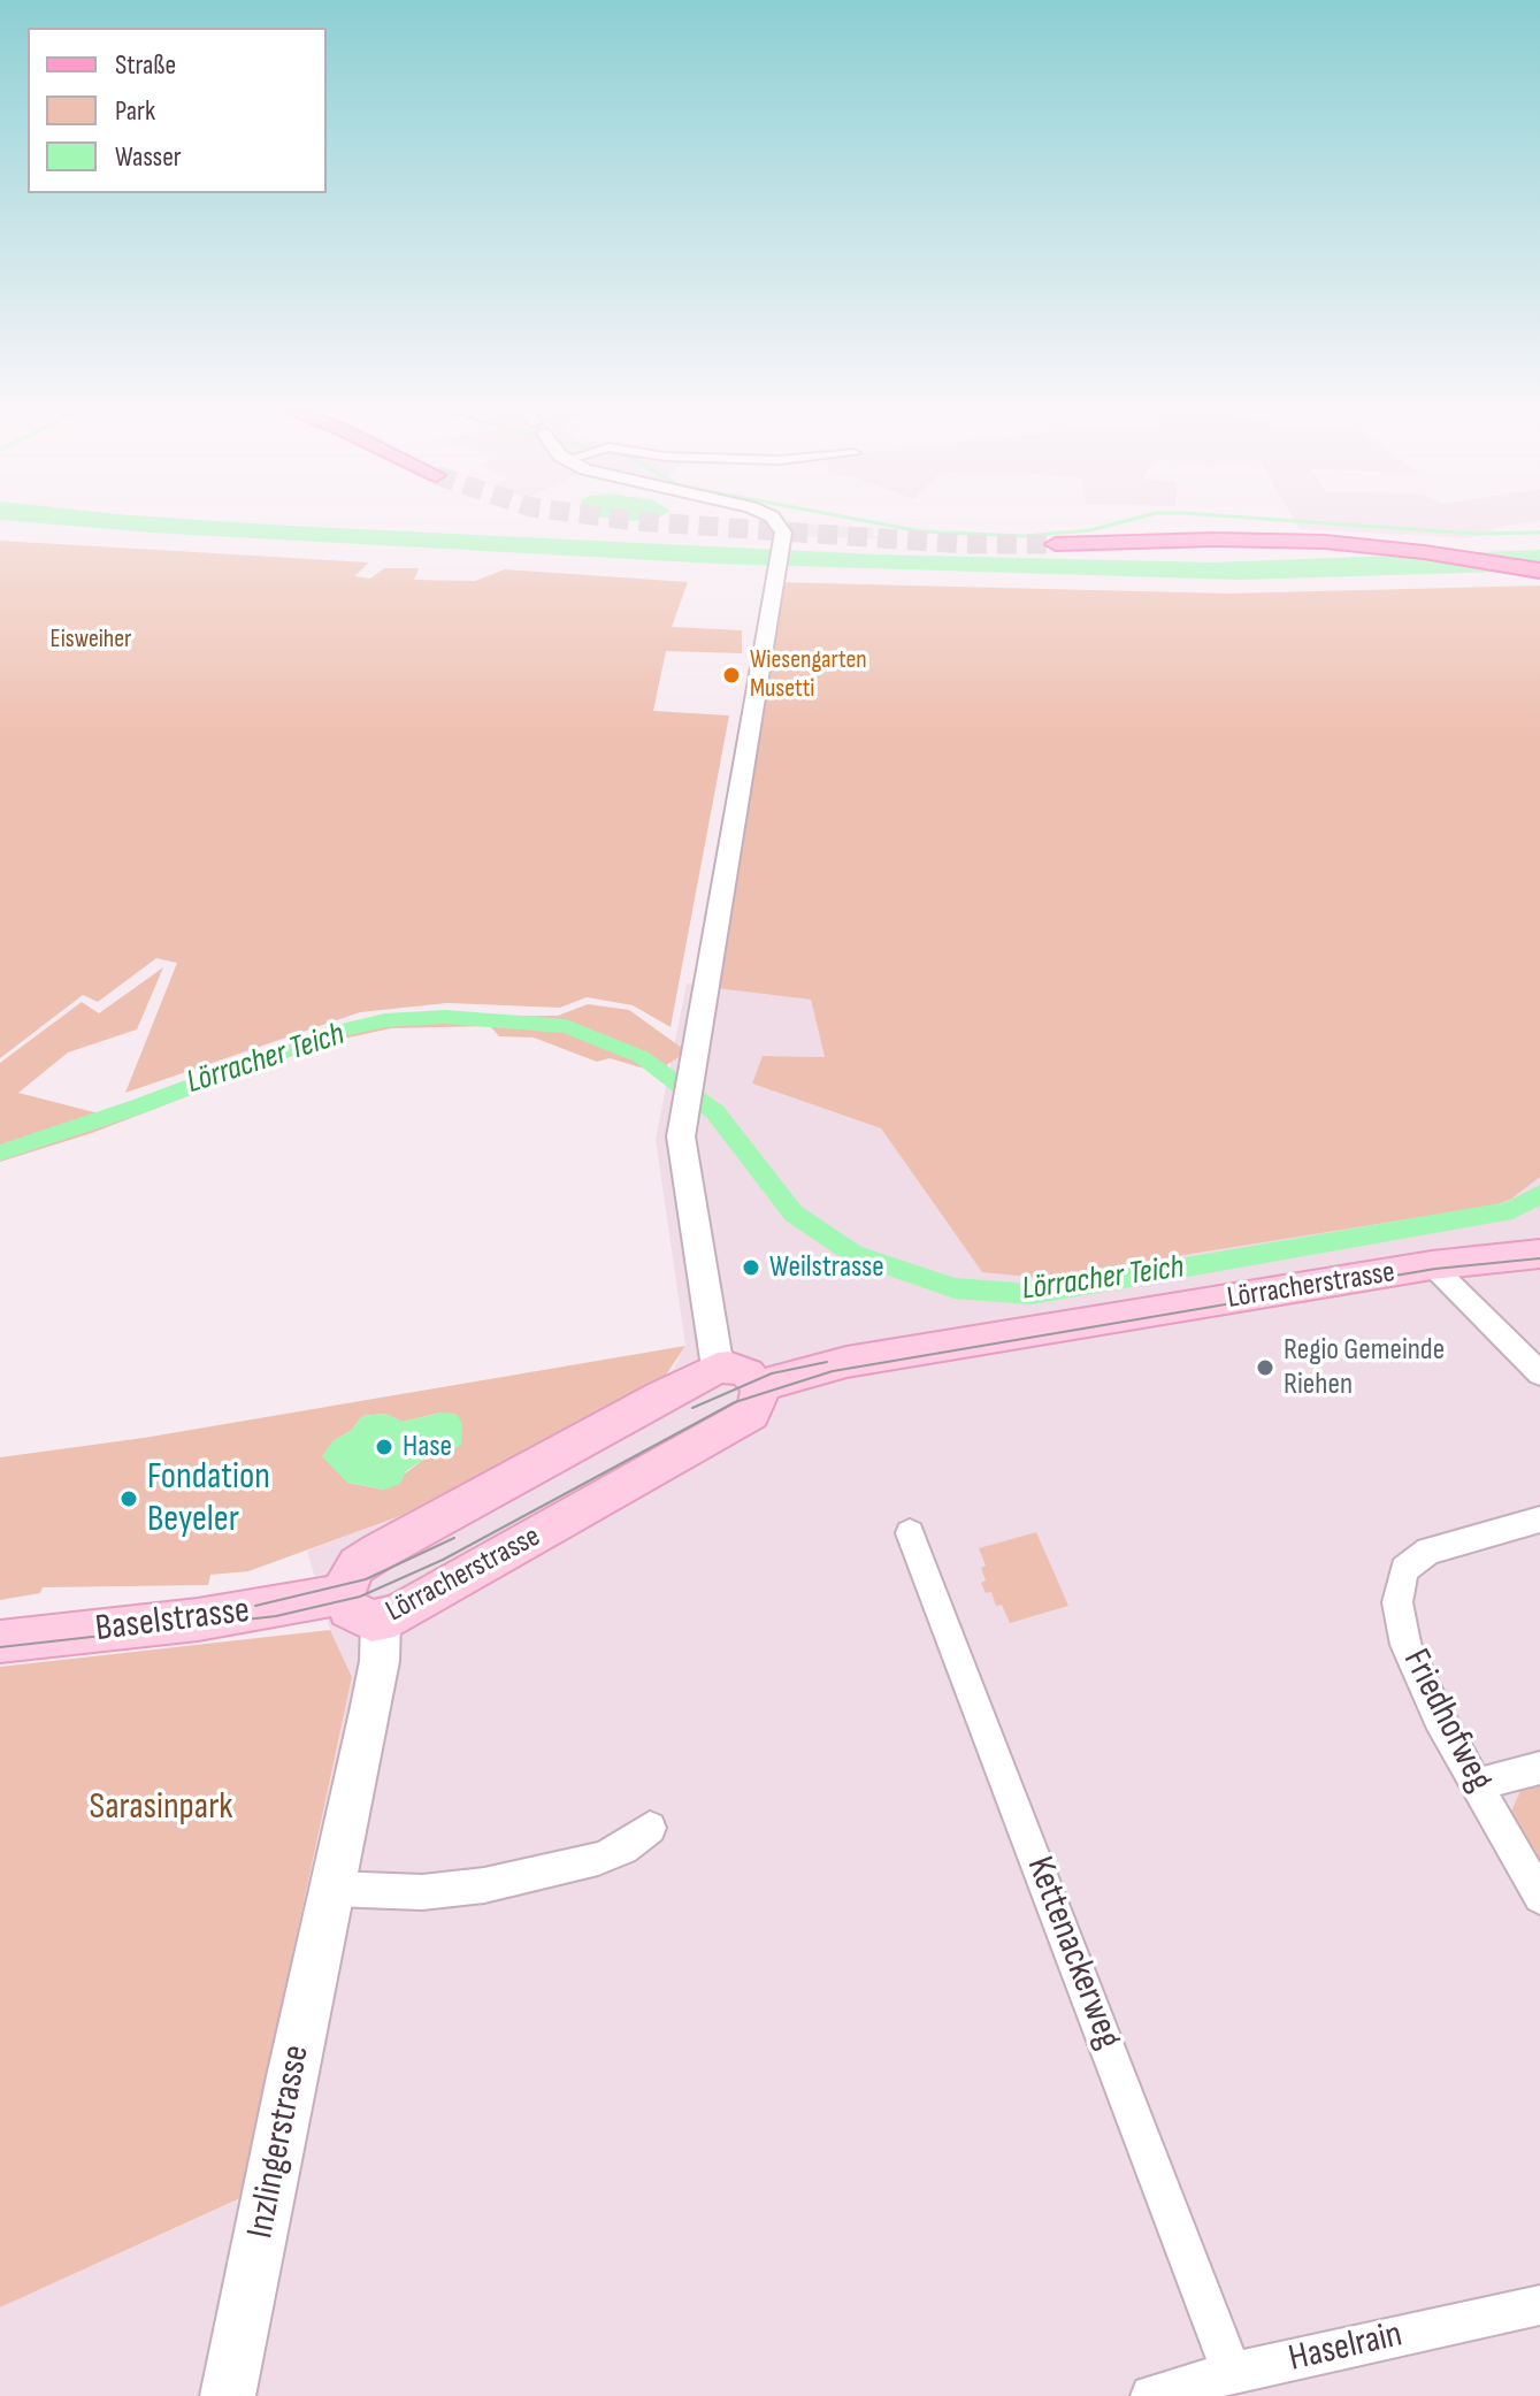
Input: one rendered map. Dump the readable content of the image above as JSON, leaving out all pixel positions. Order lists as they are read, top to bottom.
{
  "streets": {
    "main road": ["Lörracherstrasse", "Baselstrasse"],
    "street": [
      "Friedhofweg",
      "Kettenackerweg",
      "Inzlingerstrasse",
      "Haselrain"
    ]
  },
  "crossings": [
    ["Lörracherstrasse", "Baselstrasse"],
    ["Lörracherstrasse", "Inzlingerstrasse"],
    ["Kettenackerweg", "Haselrain"]
  ],
  "water": ["Lörracher Teich"],
  "parks": ["Eisweiher", "Sarasinpark"],
  "places": [
    "Wiesengarten Musetti",
    "Weilstrasse",
    "Regio Gemeinde Riehen",
    "Hase",
    "Fondation Beyeler"
  ],
  "legend": ["Straße", "Park", "Wasser"]
}
